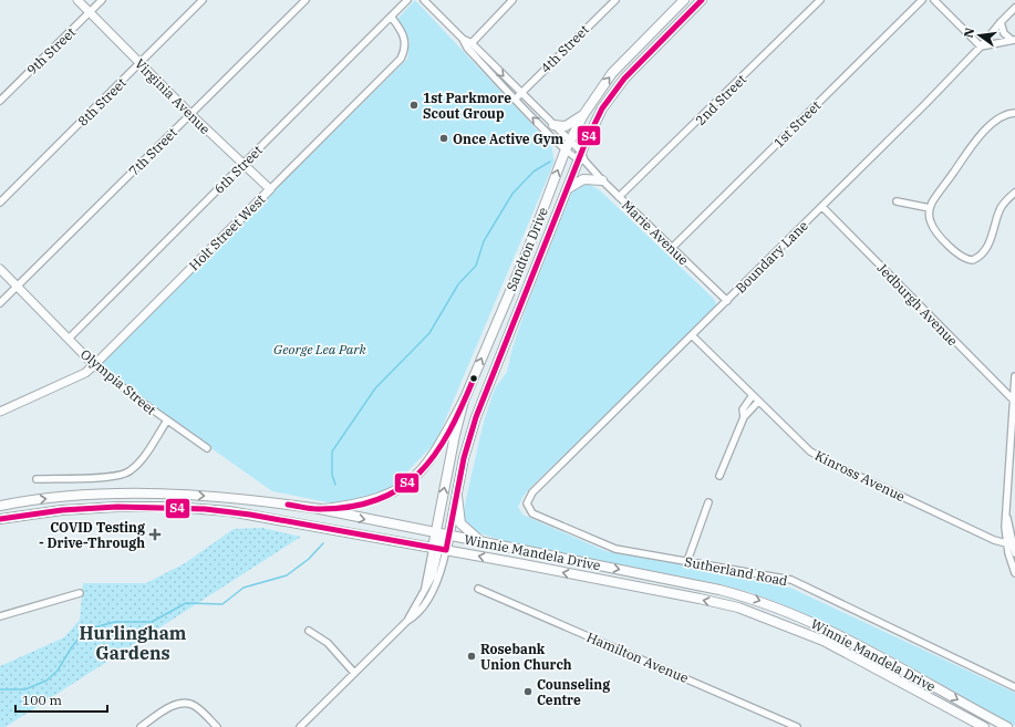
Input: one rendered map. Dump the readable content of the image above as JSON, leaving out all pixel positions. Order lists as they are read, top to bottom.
{
  "streets": {
    "main road": ["Sandton Drive", "Winnie Mandela Drive"],
    "street": [
      "4th Street",
      "9th Street",
      "Virginia Avenue",
      "2nd Street",
      "8th Street",
      "1st Street",
      "7th Street",
      "6th Street",
      "Holt Street West",
      "Marie Avenue",
      "Boundary Lane",
      "Jedburgh Avenue",
      "Olympia Street",
      "Kinross Avenue",
      "Sutherland Road",
      "Hamilton Avenue"
    ]
  },
  "crossings": [
    ["9th Street", "Virginia Avenue"],
    ["Virginia Avenue", "8th Street"],
    ["Virginia Avenue", "7th Street"],
    ["Virginia Avenue", "6th Street"],
    ["Virginia Avenue", "Holt Street West"],
    ["2nd Street", "Marie Avenue"],
    ["1st Street", "Marie Avenue"],
    ["7th Street", "Olympia Street"],
    ["6th Street", "Holt Street West"],
    ["6th Street", "Olympia Street"],
    ["Holt Street West", "Olympia Street"],
    ["Marie Avenue", "Sandton Drive"],
    ["Marie Avenue", "Boundary Lane"],
    ["Sandton Drive", "Winnie Mandela Drive"],
    ["Boundary Lane", "Jedburgh Avenue"],
    ["Boundary Lane", "Kinross Avenue"],
    ["Boundary Lane", "Sutherland Road"]
  ],
  "districts": ["Hurlingham Gardens"],
  "parks": ["George Lea Park"],
  "places": {
    "other": [
      "1st Parkmore Scout Group",
      "Once Active Gym",
      "Rosebank Union Church",
      "Counseling Centre"
    ],
    "health": ["COVID Testing - Drive-Through"]
  },
  "lines": ["transit line S4"],
  "scale_bar": "100 m",
  "north": "left"
}
